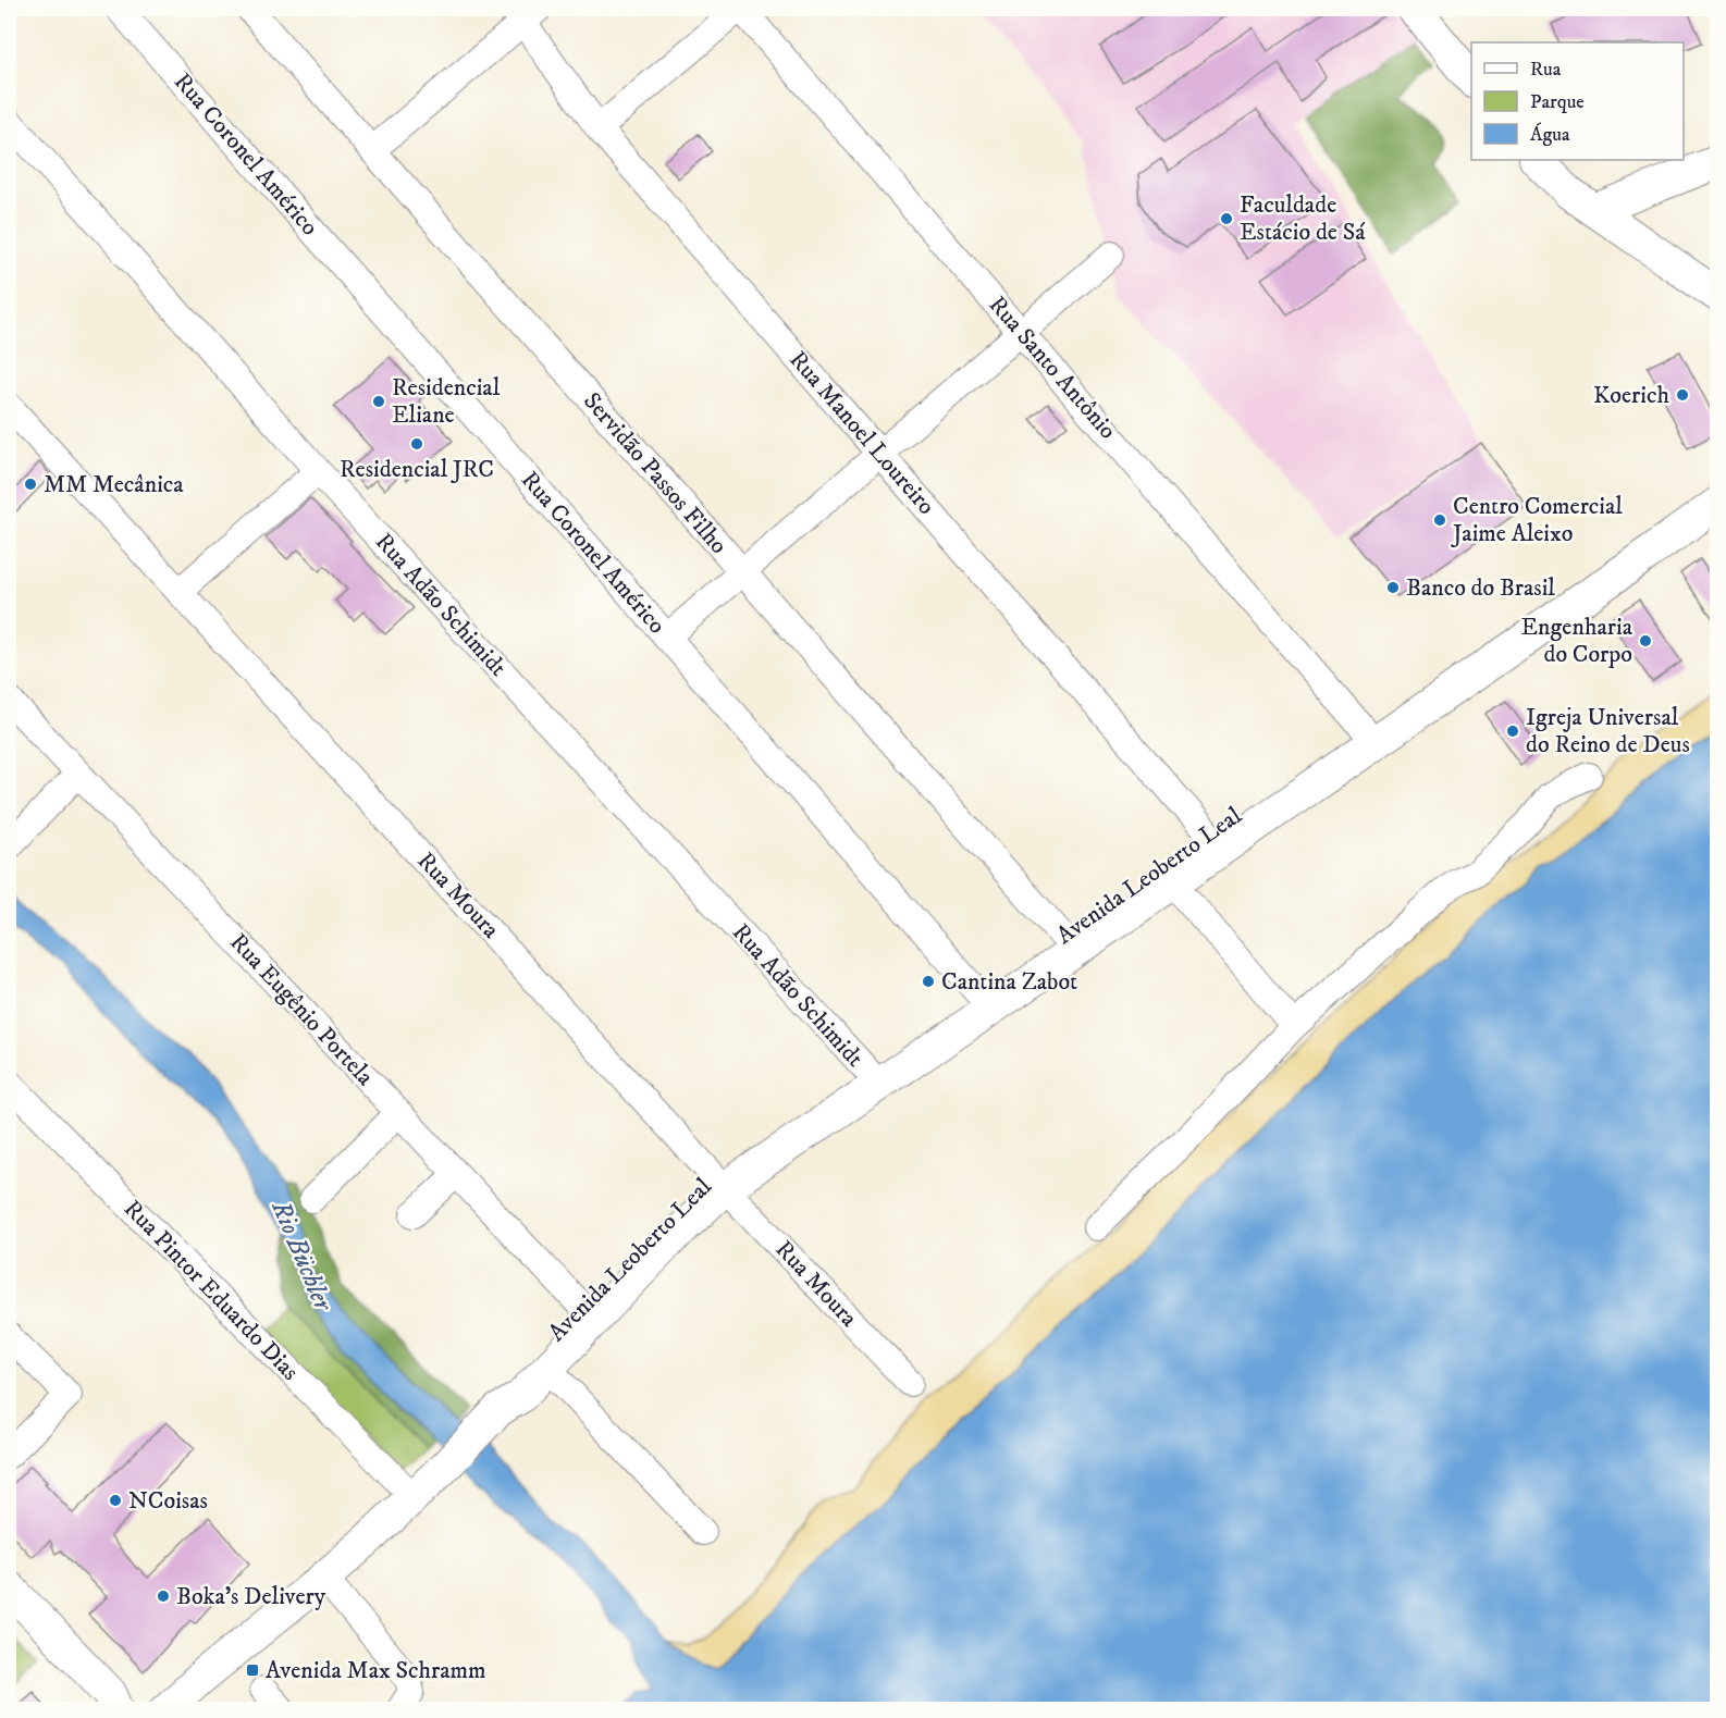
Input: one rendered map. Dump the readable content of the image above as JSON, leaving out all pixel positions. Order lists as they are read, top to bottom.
{
  "streets": {
    "main road": ["Avenida Leoberto Leal"],
    "street": [
      "Rua Coronel Américo",
      "Rua Santo Antônio",
      "Rua Manoel Loureiro",
      "Servidão Passos Filho",
      "Rua Adão Schimidt",
      "Rua Moura",
      "Rua Eugênio Portela",
      "Rua Pintor Eduardo Dias"
    ]
  },
  "crossings": [
    ["Rua Coronel Américo", "Avenida Leoberto Leal"],
    ["Rua Santo Antônio", "Avenida Leoberto Leal"],
    ["Rua Manoel Loureiro", "Avenida Leoberto Leal"],
    ["Servidão Passos Filho", "Avenida Leoberto Leal"],
    ["Rua Adão Schimidt", "Avenida Leoberto Leal"],
    ["Avenida Leoberto Leal", "Rua Moura"],
    ["Avenida Leoberto Leal", "Rua Eugênio Portela"]
  ],
  "water": ["Rio Büchler"],
  "places": {
    "other": [
      "Faculdade Estácio de Sá",
      "Koerich",
      "Residencial Eliane",
      "Residencial JRC",
      "MM Mecânica",
      "Centro Comercial Jaime Aleixo",
      "Banco do Brasil",
      "Engenharia do Corpo",
      "Igreja Universal do Reino de Deus",
      "Cantina Zabot",
      "NCoisas",
      "Boka's Delivery"
    ],
    "transit": ["Avenida Max Schramm"]
  },
  "legend": ["Rua", "Parque", "Água"]
}
